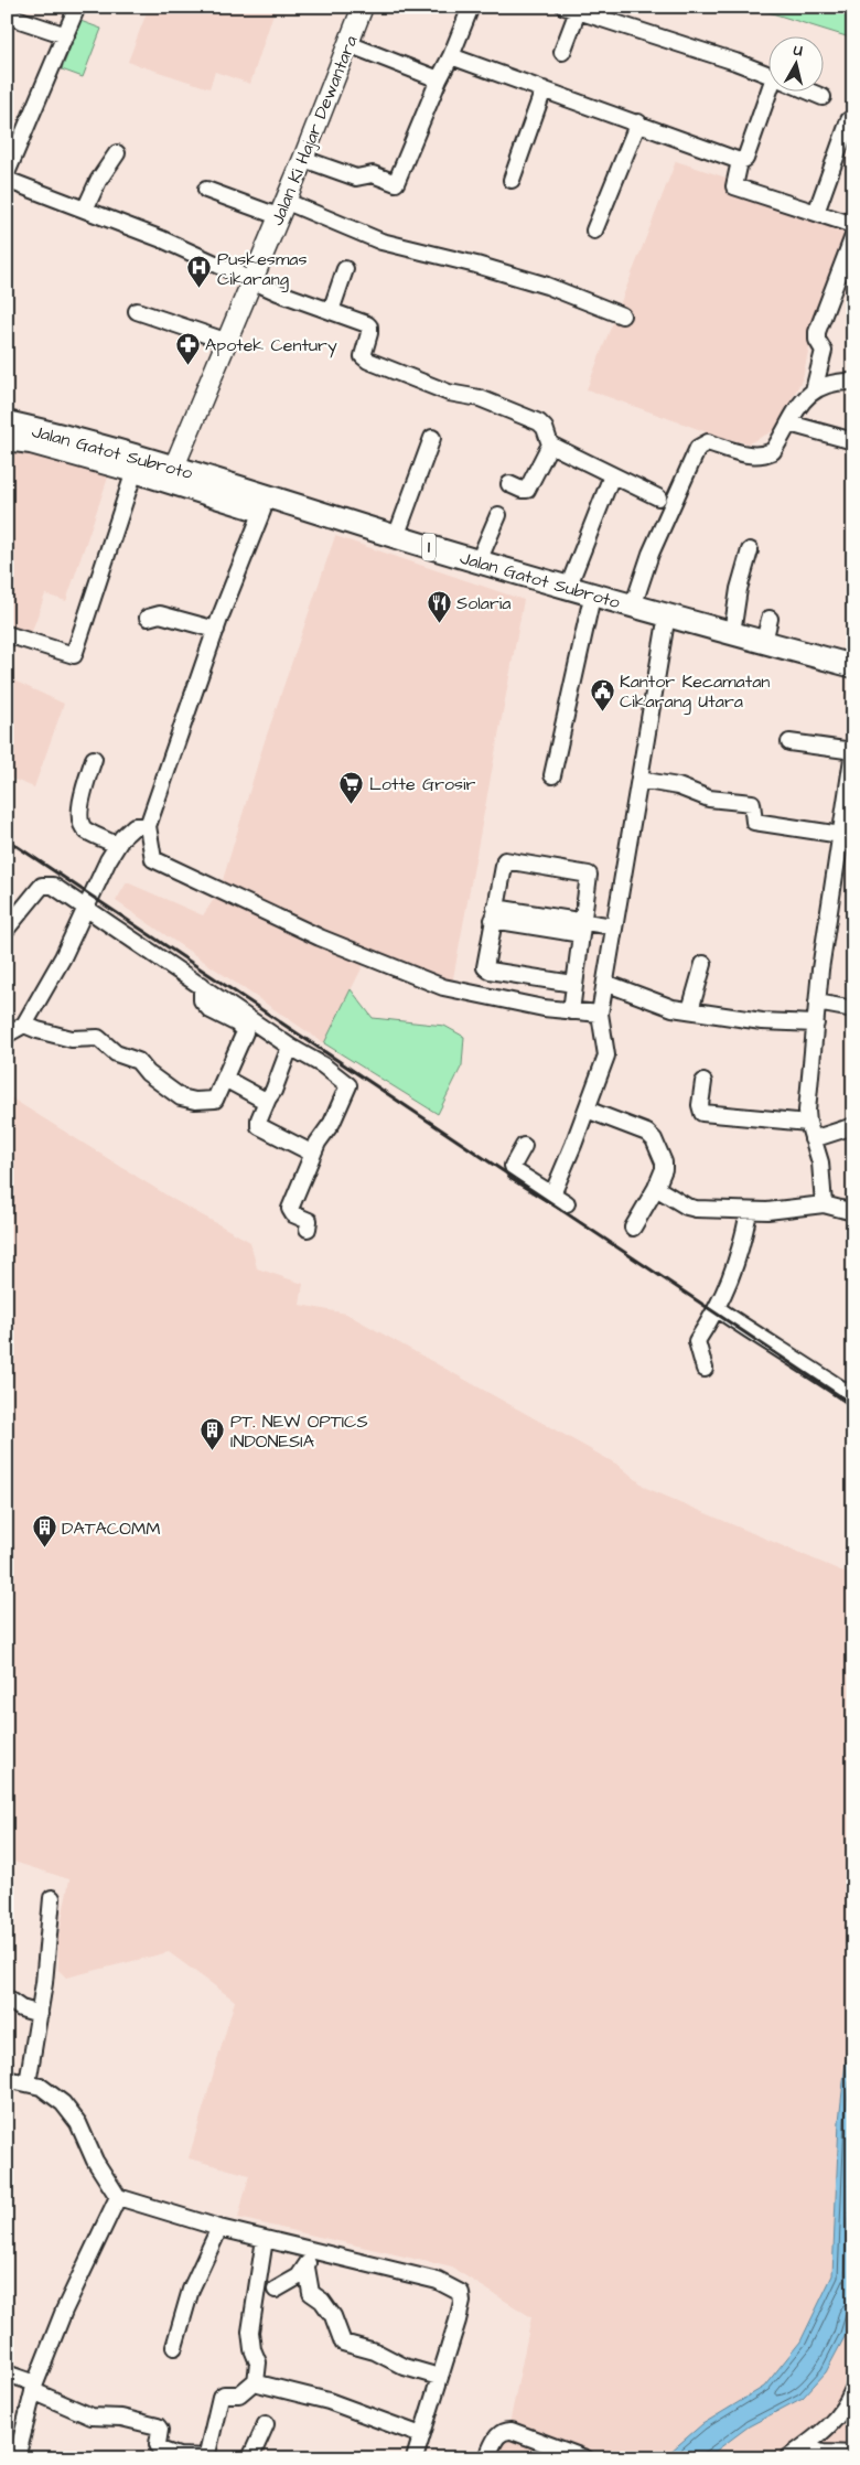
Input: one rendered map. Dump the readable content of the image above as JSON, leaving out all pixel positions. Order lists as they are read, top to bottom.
{
  "streets": {
    "highway": ["Jalan Gatot Subroto", "1"],
    "main road": ["Jalan Ki Hajar Dewantara"]
  },
  "crossings": [
    ["Jalan Ki Hajar Dewantara", "Jalan Gatot Subroto"]
  ],
  "places": {
    "hospital": ["Puskesmas Cikarang"],
    "pharmacy": ["Apotek Century"],
    "restaurant": ["Solaria"],
    "public building": ["Kantor Kecamatan Cikarang Utara"],
    "supermarket": ["Lotte Grosir"],
    "building": ["PT. NEW OPTICS INDONESIA", "DATACOMM"]
  },
  "north": "top"
}
